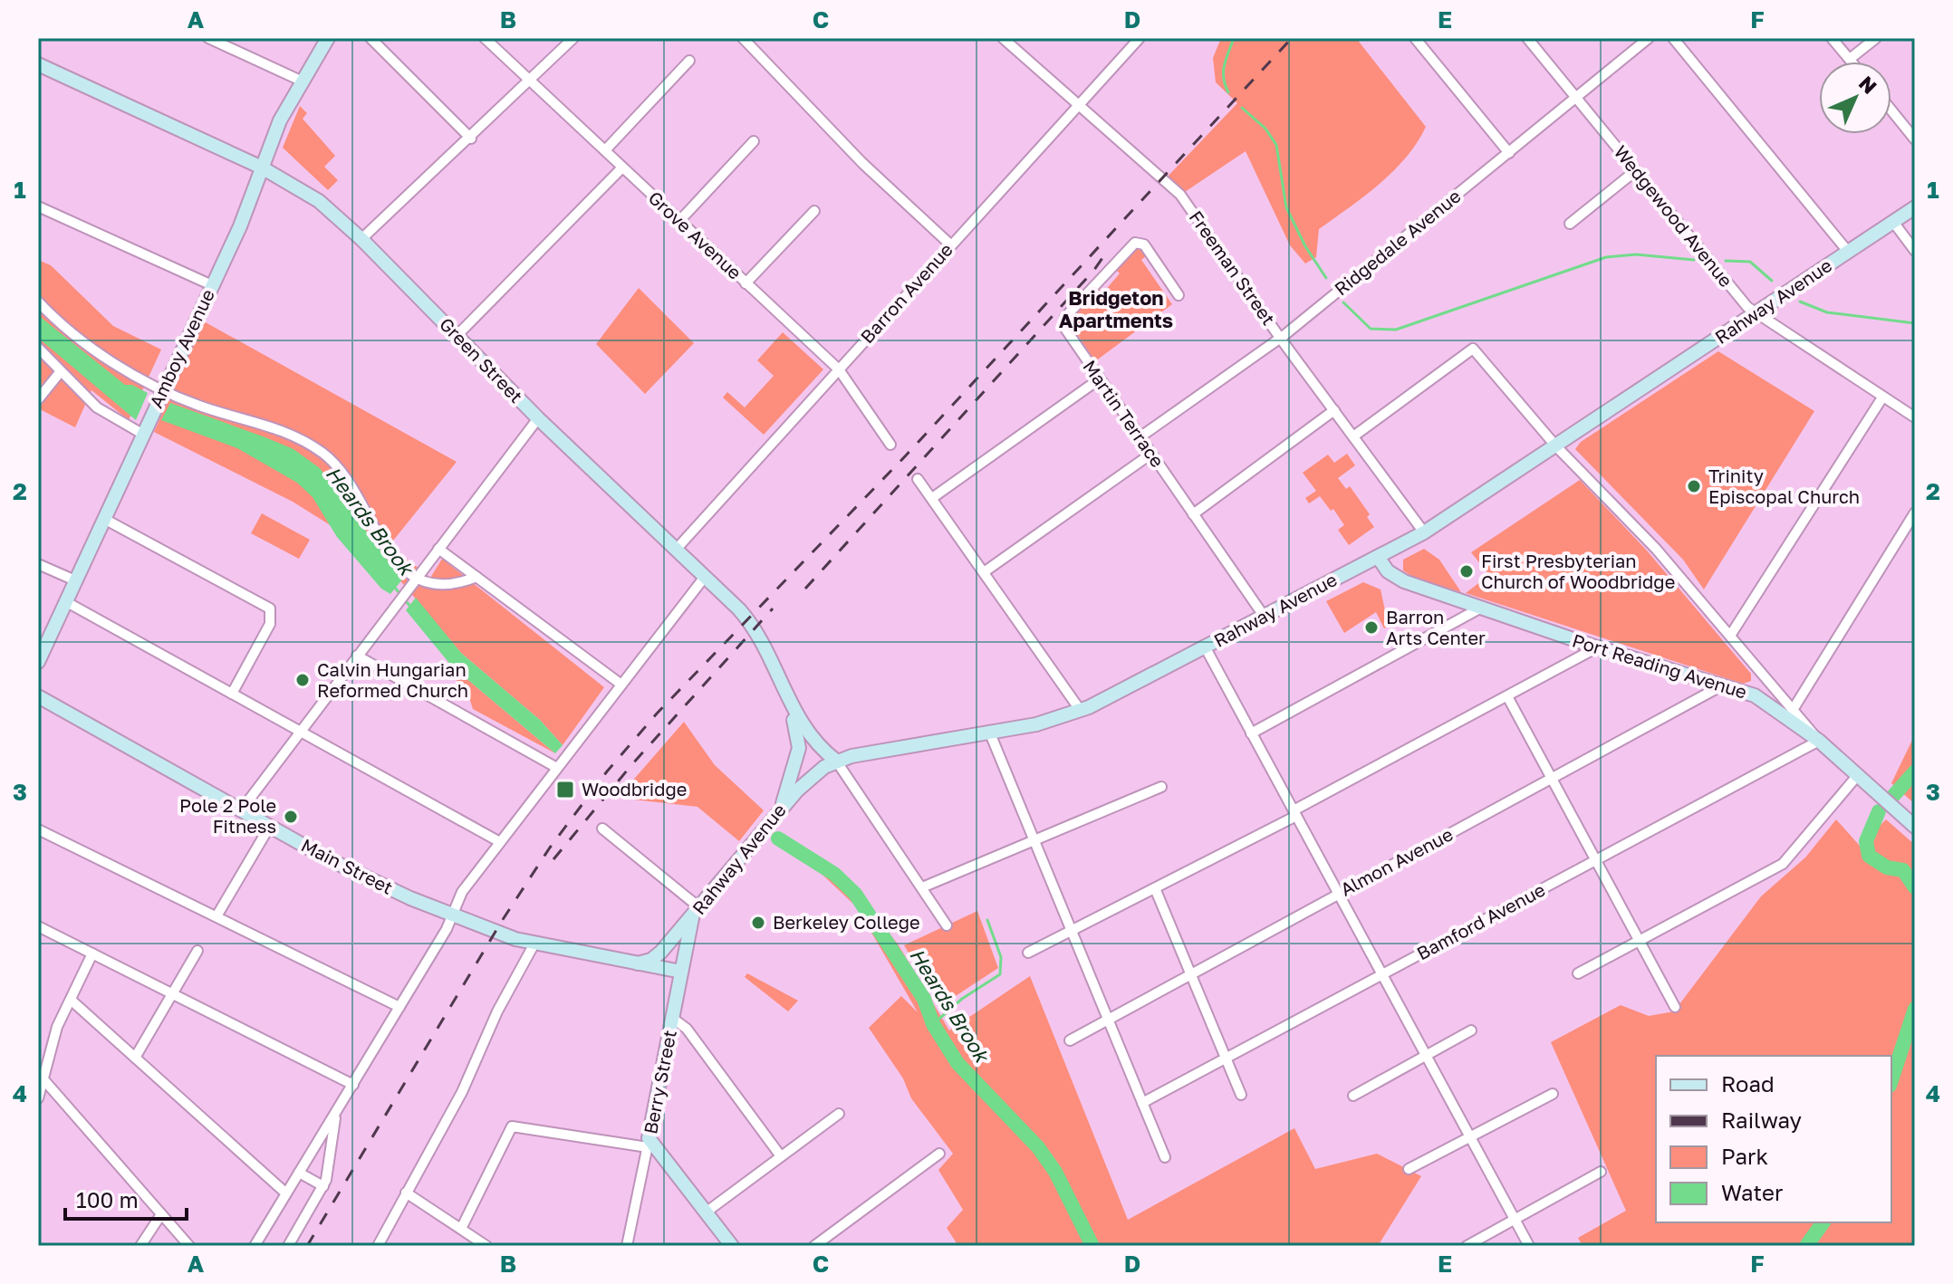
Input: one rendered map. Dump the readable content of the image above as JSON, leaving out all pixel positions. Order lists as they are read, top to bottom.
{
  "streets": {
    "main road": [
      "Rahway Avenue",
      "Amboy Avenue",
      "Green Street",
      "Port Reading Avenue",
      "Main Street",
      "Berry Street"
    ],
    "street": [
      "Wedgewood Avenue",
      "Grove Avenue",
      "Ridgedale Avenue",
      "Freeman Street",
      "Barron Avenue",
      "Martin Terrace",
      "Almon Avenue",
      "Bamford Avenue"
    ]
  },
  "crossings": [
    ["Wedgewood Avenue", "Ridgedale Avenue"],
    ["Wedgewood Avenue", "Rahway Avenue"],
    ["Grove Avenue", "Barron Avenue"],
    ["Ridgedale Avenue", "Freeman Street"],
    ["Ridgedale Avenue", "Martin Terrace"],
    ["Freeman Street", "Barron Avenue"],
    ["Freeman Street", "Rahway Avenue"],
    ["Barron Avenue", "Green Street"],
    ["Rahway Avenue", "Green Street"],
    ["Rahway Avenue", "Martin Terrace"],
    ["Rahway Avenue", "Port Reading Avenue"],
    ["Rahway Avenue", "Main Street"],
    ["Rahway Avenue", "Berry Street"],
    ["Amboy Avenue", "Green Street"],
    ["Port Reading Avenue", "Almon Avenue"],
    ["Port Reading Avenue", "Bamford Avenue"],
    ["Main Street", "Berry Street"]
  ],
  "districts": ["Bridgeton Apartments"],
  "water": ["Heards Brook"],
  "places": {
    "other": [
      "Trinity Episcopal Church",
      "First Presbyterian Church of Woodbridge",
      "Barron Arts Center",
      "Calvin Hungarian Reformed Church",
      "Pole 2 Pole Fitness",
      "Berkeley College"
    ],
    "transit": ["Woodbridge"]
  },
  "legend": [
    "Road",
    "Railway",
    "Park",
    "Water"
  ],
  "scale_bar": "100 m",
  "north": "top right",
  "grid": {
    "columns": [
      "A",
      "B",
      "C",
      "D",
      "E",
      "F"
    ],
    "rows": [
      "1",
      "2",
      "3",
      "4"
    ]
  }
}
